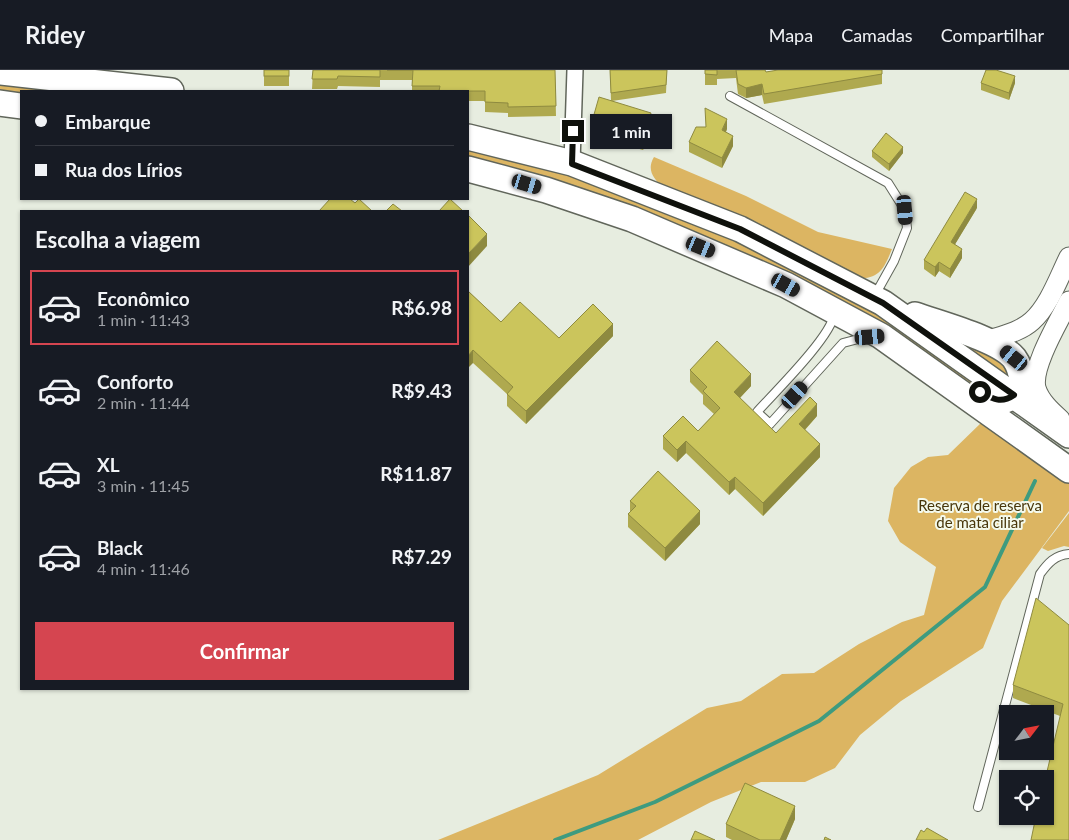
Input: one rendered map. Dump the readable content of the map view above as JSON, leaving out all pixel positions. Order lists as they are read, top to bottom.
{
  "parks": ["Reserva de reserva de mata ciliar"],
  "north": "top right",
  "page": {
    "header": "Ridey",
    "nav": ["Mapa", "Camadas", "Compartilhar"],
    "banner": ["Embarque", "Rua dos Lírios"],
    "bubble": "1 min",
    "heading": "Escolha a viagem",
    "list": [
      {
        "name": "Econômico",
        "note": "1 min · 11:43",
        "value": "R$6.98"
      },
      {
        "name": "Conforto",
        "note": "2 min · 11:44",
        "value": "R$9.43"
      },
      {
        "name": "XL",
        "note": "3 min · 11:45",
        "value": "R$11.87"
      },
      {
        "name": "Black",
        "note": "4 min · 11:46",
        "value": "R$7.29"
      }
    ],
    "buttons": "Confirmar"
  }
}
